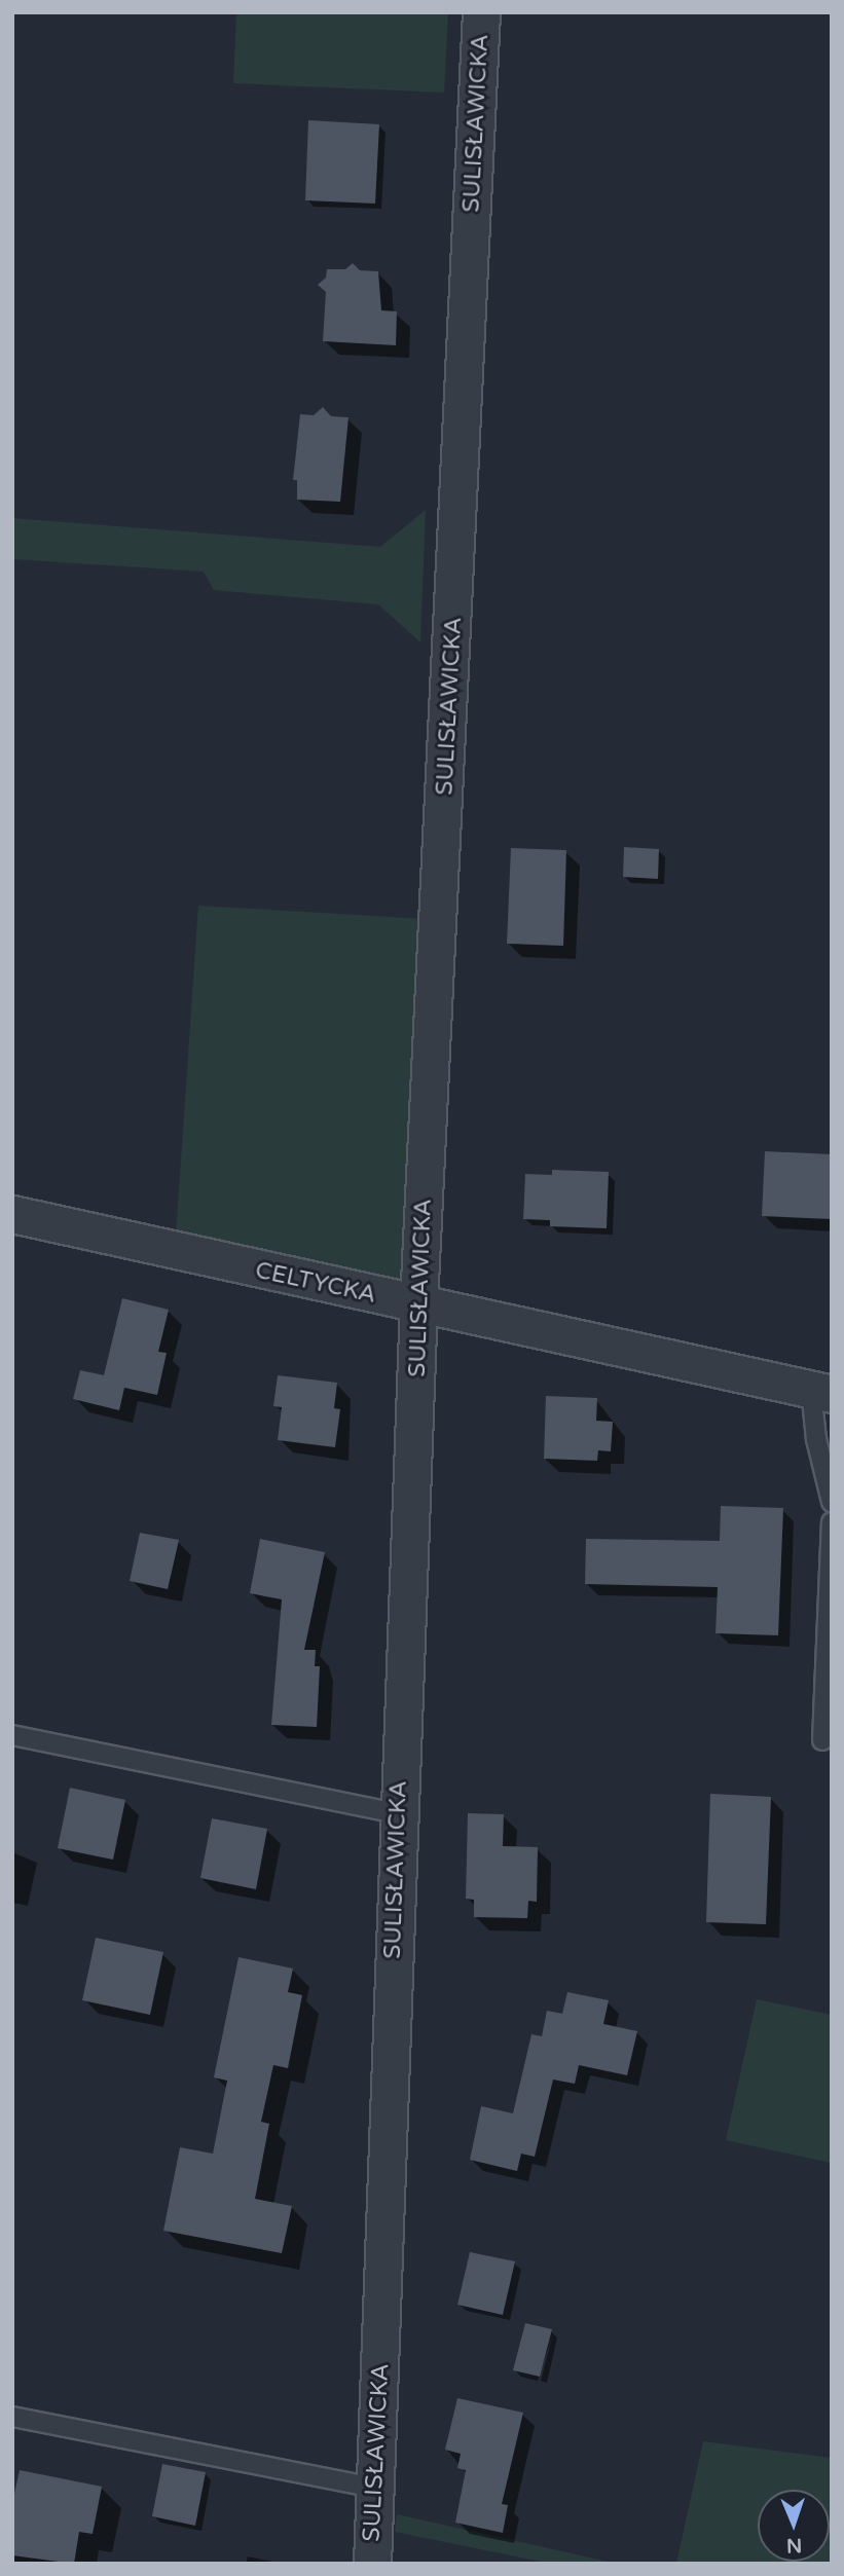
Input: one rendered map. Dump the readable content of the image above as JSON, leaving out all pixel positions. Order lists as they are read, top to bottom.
{
  "streets": {
    "street": ["SULISŁAWICKA", "CELTYCKA"]
  },
  "crossings": [
    ["SULISŁAWICKA", "CELTYCKA"]
  ],
  "north": "bottom"
}
